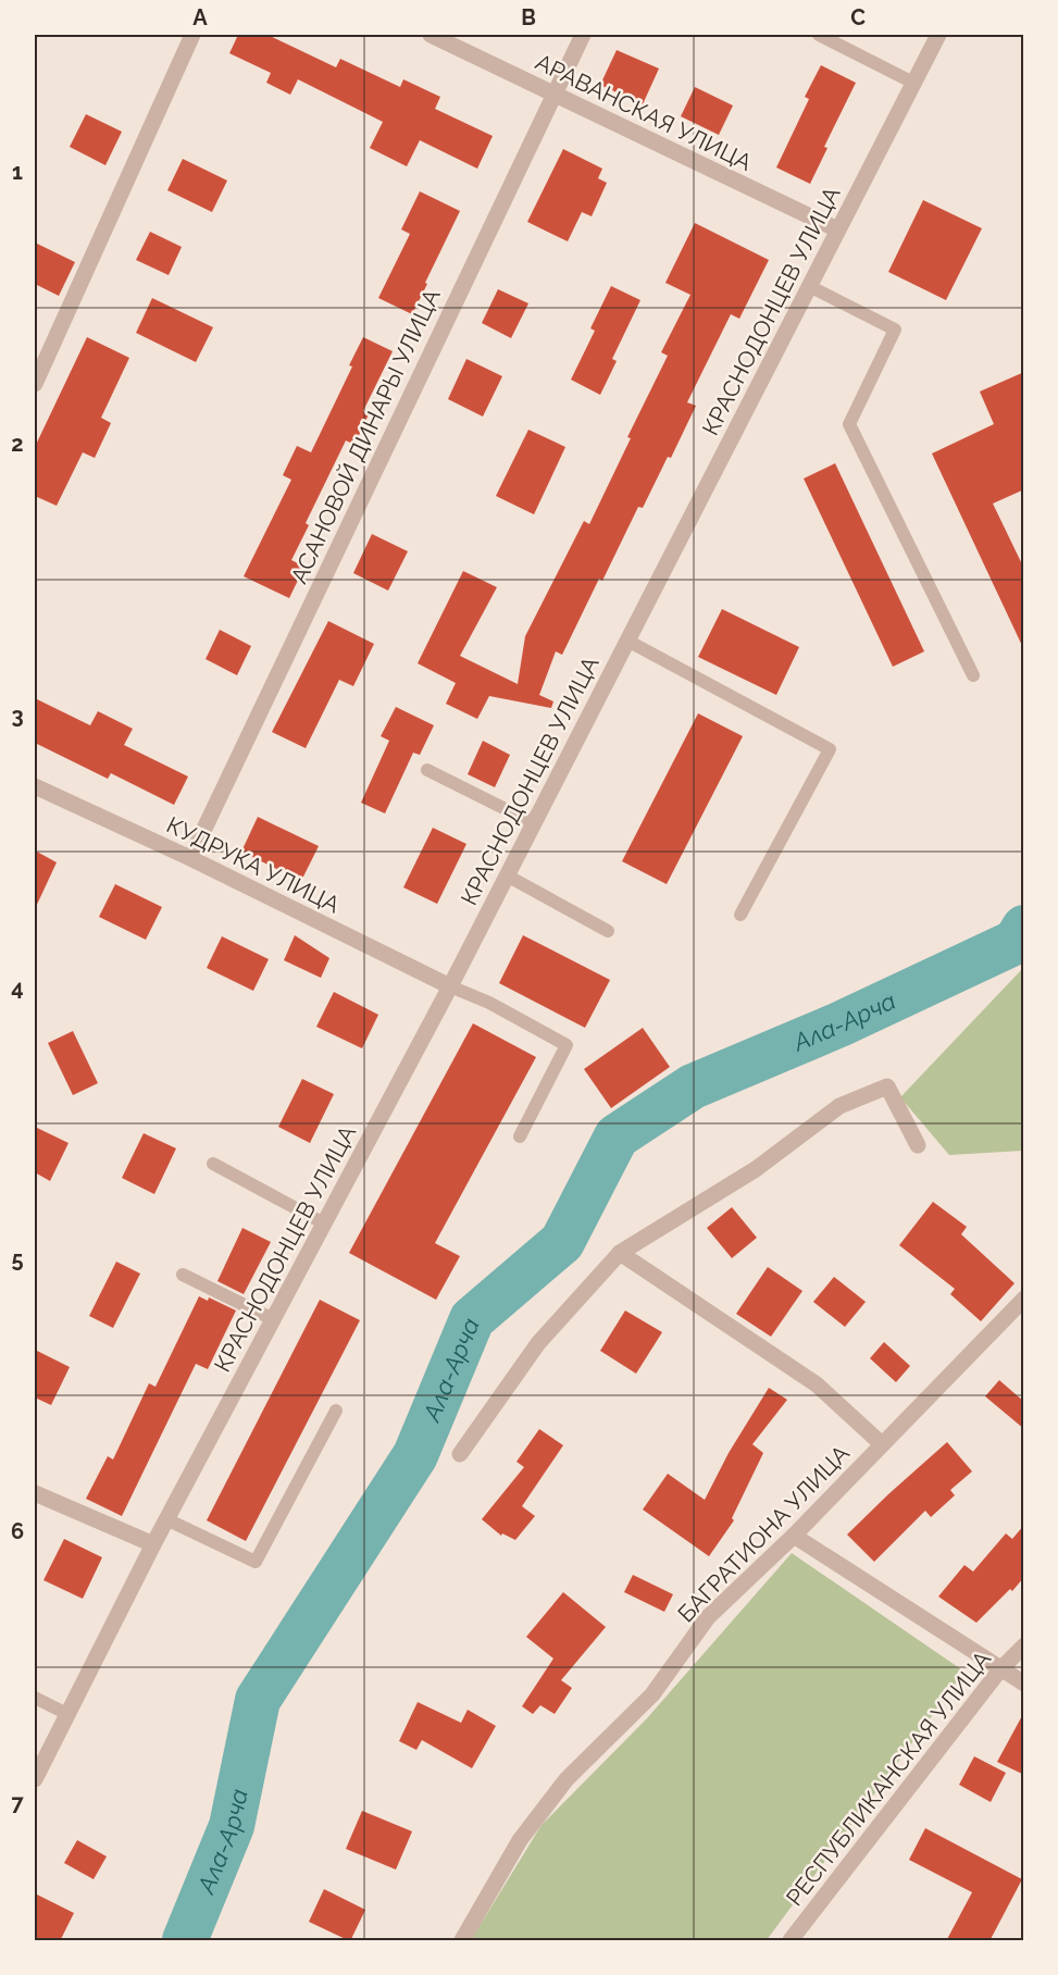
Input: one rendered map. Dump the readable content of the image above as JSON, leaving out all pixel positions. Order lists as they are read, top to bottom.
{
  "streets": {
    "street": [
      "АРАВАНСКАЯ УЛИЦА",
      "КРАСНОДОНЦЕВ УЛИЦА",
      "АСАНОВОЙ ДИНАРЫ УЛИЦА",
      "КУДРУКА УЛИЦА",
      "БАГРАТИОНА УЛИЦА",
      "РЕСПУБЛИКАНСКАЯ УЛИЦА"
    ]
  },
  "crossings": [
    ["АРАВАНСКАЯ УЛИЦА", "КРАСНОДОНЦЕВ УЛИЦА"],
    ["АРАВАНСКАЯ УЛИЦА", "АСАНОВОЙ ДИНАРЫ УЛИЦА"],
    ["КРАСНОДОНЦЕВ УЛИЦА", "КУДРУКА УЛИЦА"],
    ["АСАНОВОЙ ДИНАРЫ УЛИЦА", "КУДРУКА УЛИЦА"]
  ],
  "water": ["Ала-Арча"],
  "grid": {
    "columns": ["A", "B", "C"],
    "rows": [
      "1",
      "2",
      "3",
      "4",
      "5",
      "6",
      "7"
    ]
  }
}
